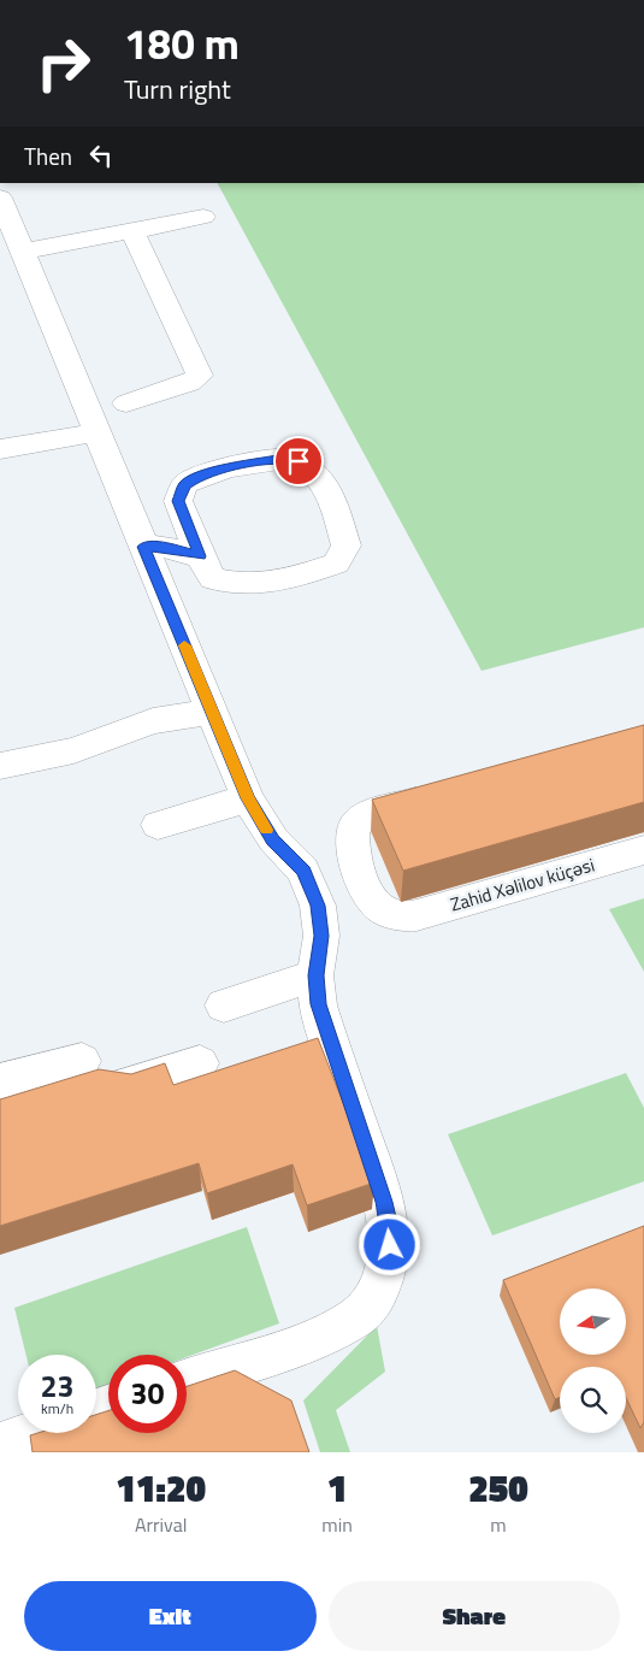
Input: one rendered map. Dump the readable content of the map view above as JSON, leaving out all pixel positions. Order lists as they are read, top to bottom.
{
  "streets": {
    "street": ["Zahid Xəlilov küçəsi"]
  },
  "north": "left",
  "page": {
    "turn": ["180 m", "Turn right"],
    "then": "Then",
    "speed": "23 km/h",
    "limit": "30",
    "eta": [
      "11:20",
      "Arrival",
      "1",
      "min",
      "250",
      "m"
    ],
    "buttons": ["Exit", "Share"]
  }
}
